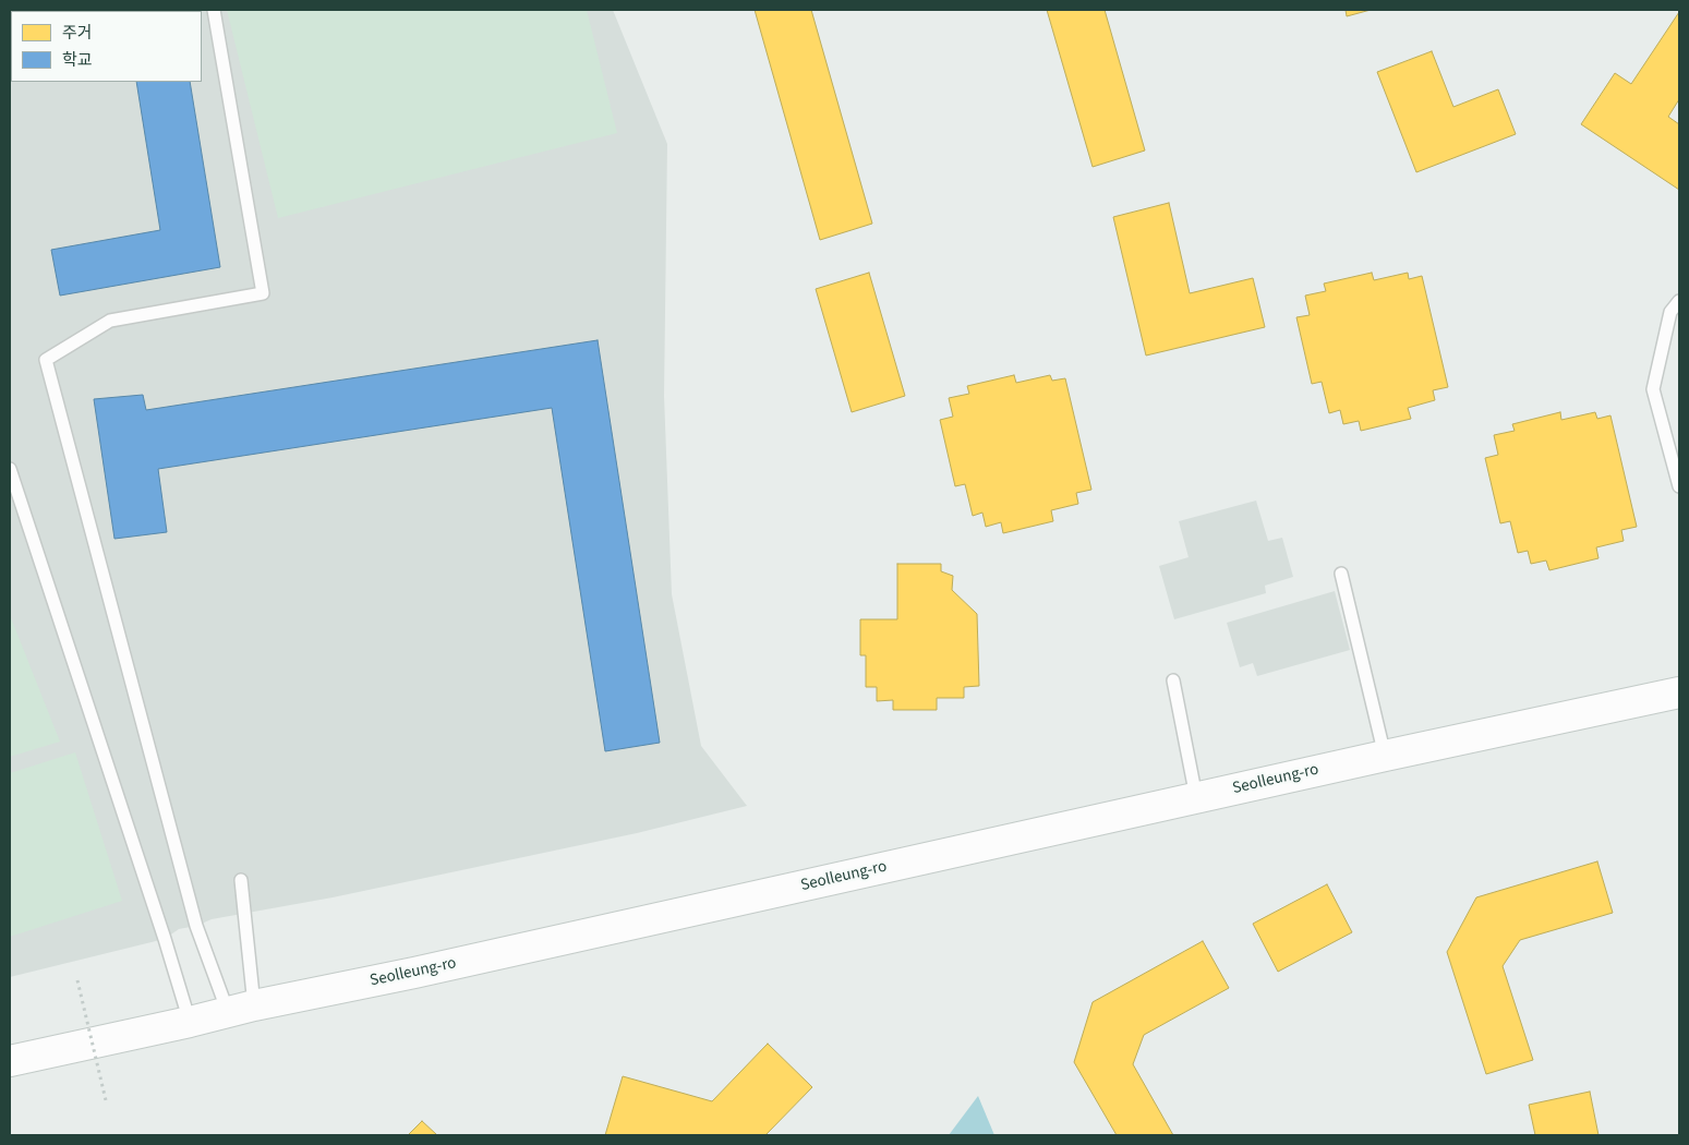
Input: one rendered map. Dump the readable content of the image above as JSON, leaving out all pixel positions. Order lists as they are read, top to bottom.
{
  "streets": {
    "main road": ["Seolleung-ro"]
  },
  "legend": ["주거", "학교"]
}
